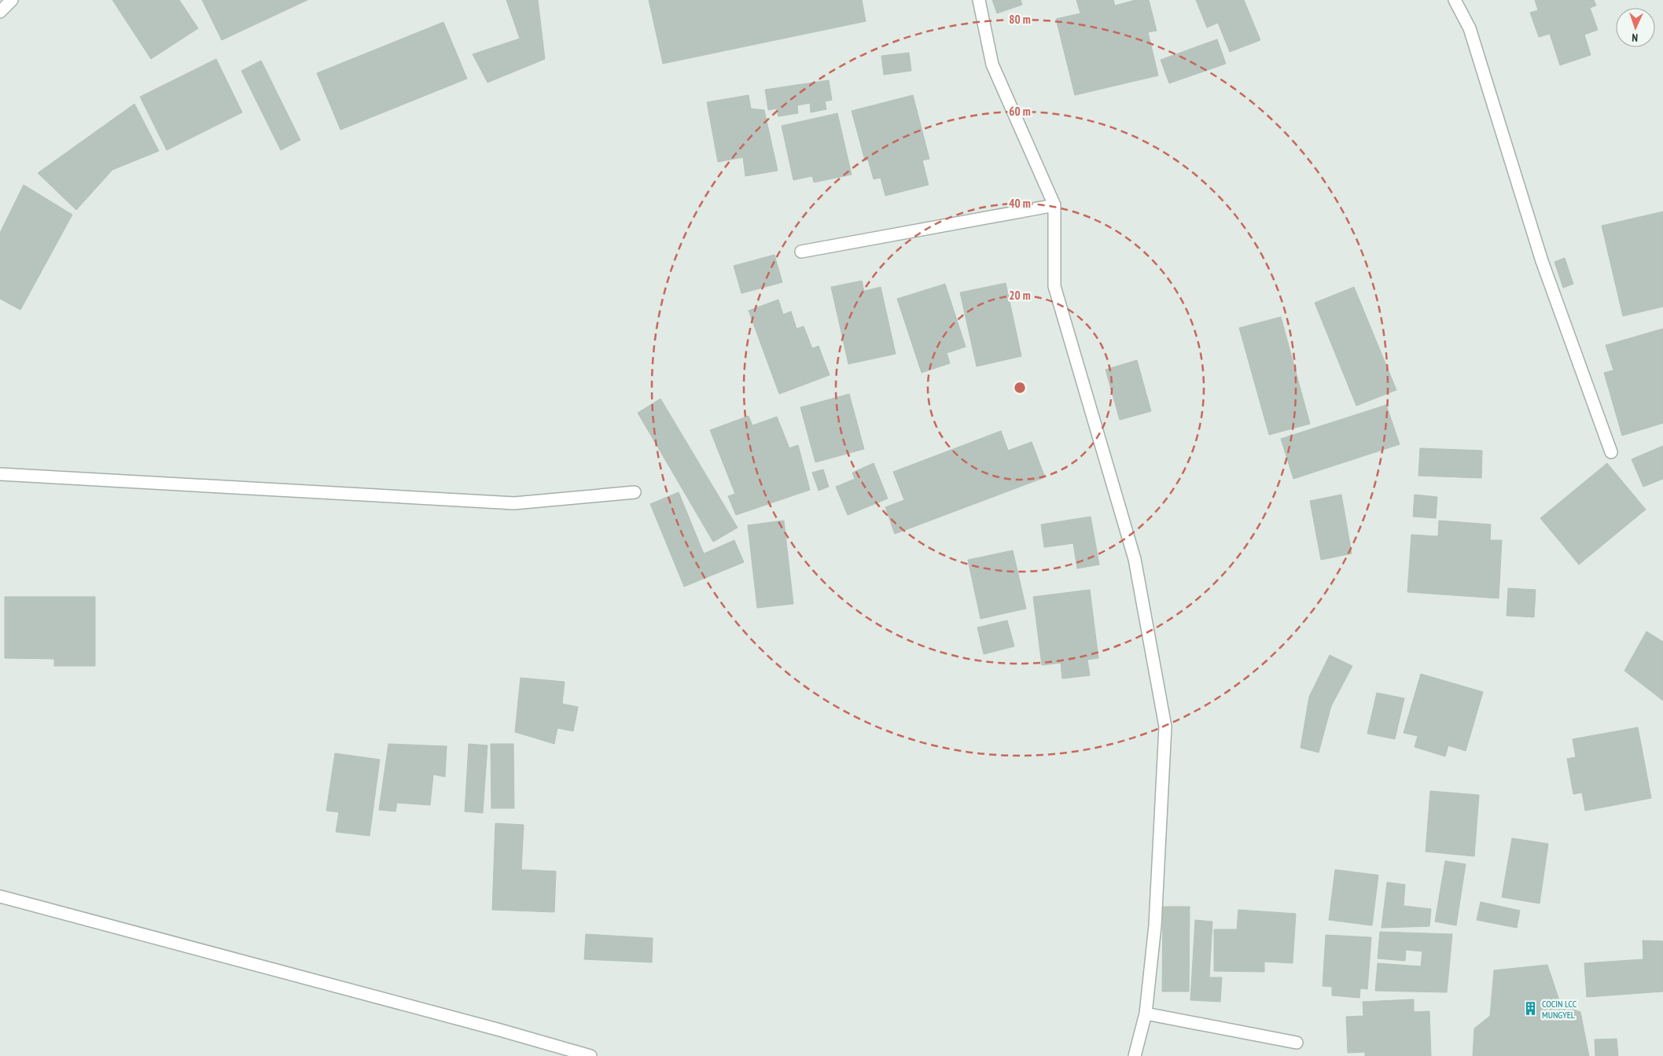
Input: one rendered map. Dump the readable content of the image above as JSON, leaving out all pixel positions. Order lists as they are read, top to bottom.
{
  "places": {
    "building": ["COCIN LCC MUNGYEL"]
  },
  "north": "bottom",
  "rings": [
    "80 m",
    "60 m",
    "40 m",
    "20 m"
  ]
}
